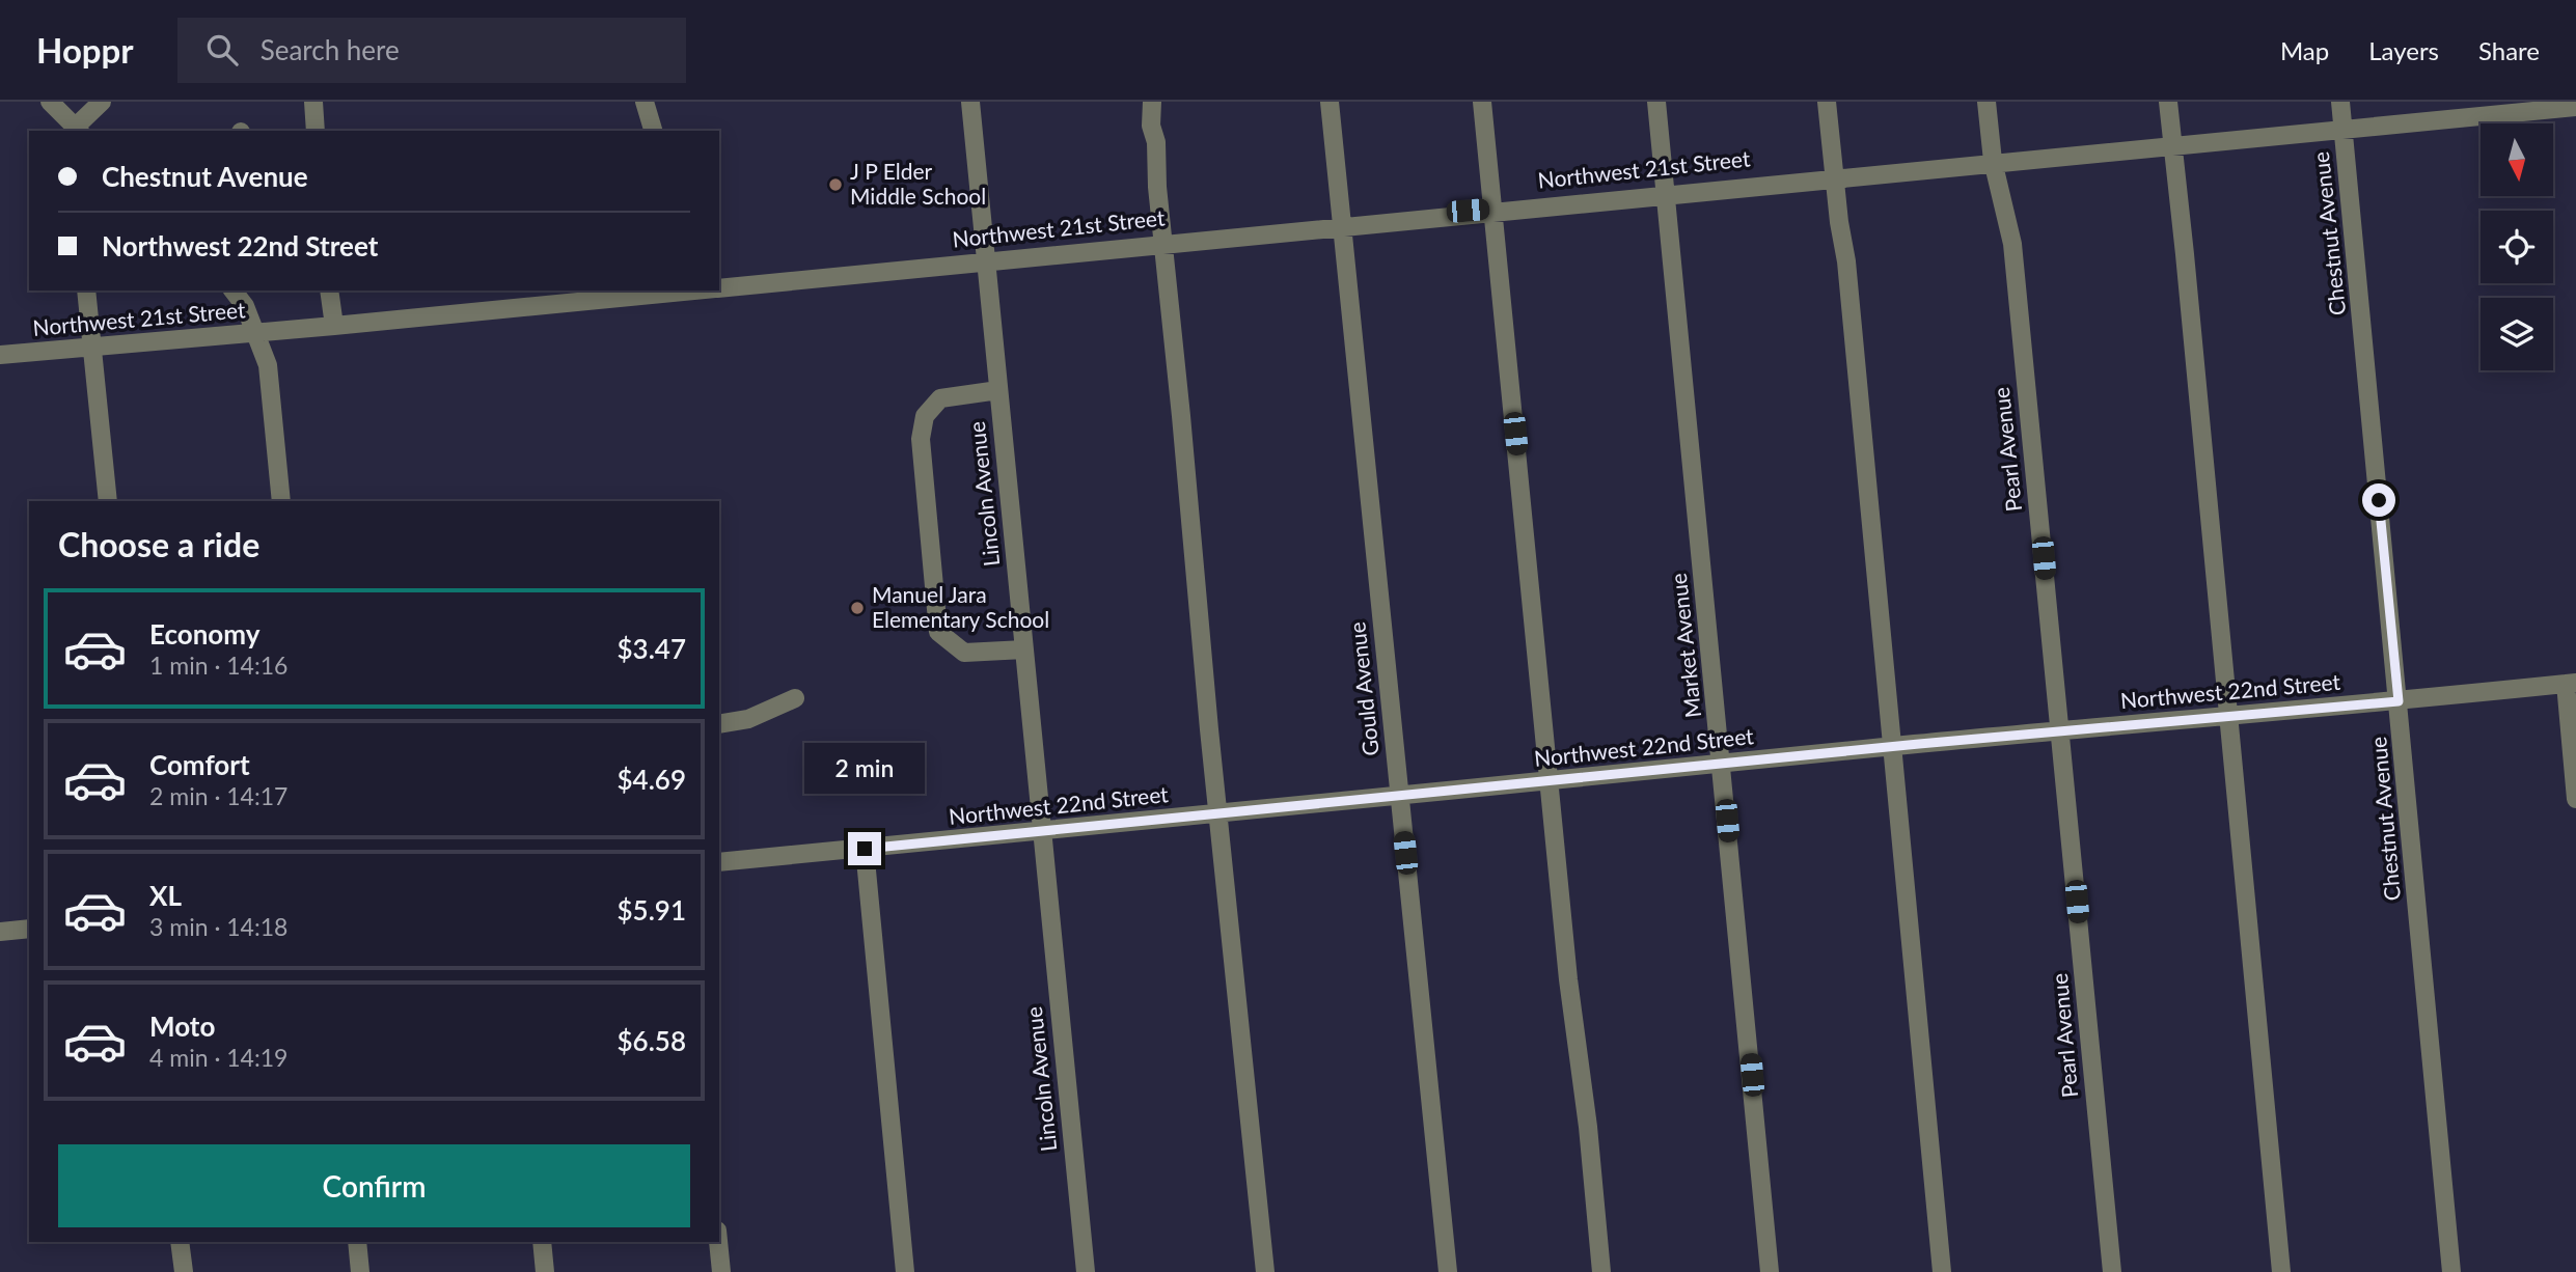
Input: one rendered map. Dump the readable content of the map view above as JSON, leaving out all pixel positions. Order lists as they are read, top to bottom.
{
  "streets": {
    "street": [
      "Northwest 21st Street",
      "Chestnut Avenue",
      "Pearl Avenue",
      "Lincoln Avenue",
      "Market Avenue",
      "Gould Avenue",
      "Northwest 22nd Street"
    ]
  },
  "crossings": [
    ["Northwest 21st Street", "Chestnut Avenue"],
    ["Northwest 21st Street", "Pearl Avenue"],
    ["Northwest 21st Street", "Lincoln Avenue"],
    ["Northwest 21st Street", "Market Avenue"],
    ["Northwest 21st Street", "Gould Avenue"],
    ["Chestnut Avenue", "Northwest 22nd Street"],
    ["Pearl Avenue", "Northwest 22nd Street"],
    ["Lincoln Avenue", "Northwest 22nd Street"],
    ["Market Avenue", "Northwest 22nd Street"],
    ["Gould Avenue", "Northwest 22nd Street"]
  ],
  "places": ["J P Elder Middle School", "Manuel Jara Elementary School"],
  "north": "bottom",
  "page": {
    "header": "Hoppr",
    "search": "Search here",
    "nav": ["Map", "Layers", "Share"],
    "banner": ["Chestnut Avenue", "Northwest 22nd Street"],
    "heading": "Choose a ride",
    "list": [
      {
        "name": "Economy",
        "note": "1 min · 14:16",
        "value": "$3.47"
      },
      {
        "name": "Comfort",
        "note": "2 min · 14:17",
        "value": "$4.69"
      },
      {
        "name": "XL",
        "note": "3 min · 14:18",
        "value": "$5.91"
      },
      {
        "name": "Moto",
        "note": "4 min · 14:19",
        "value": "$6.58"
      }
    ],
    "bubble": "2 min",
    "buttons": "Confirm"
  }
}
